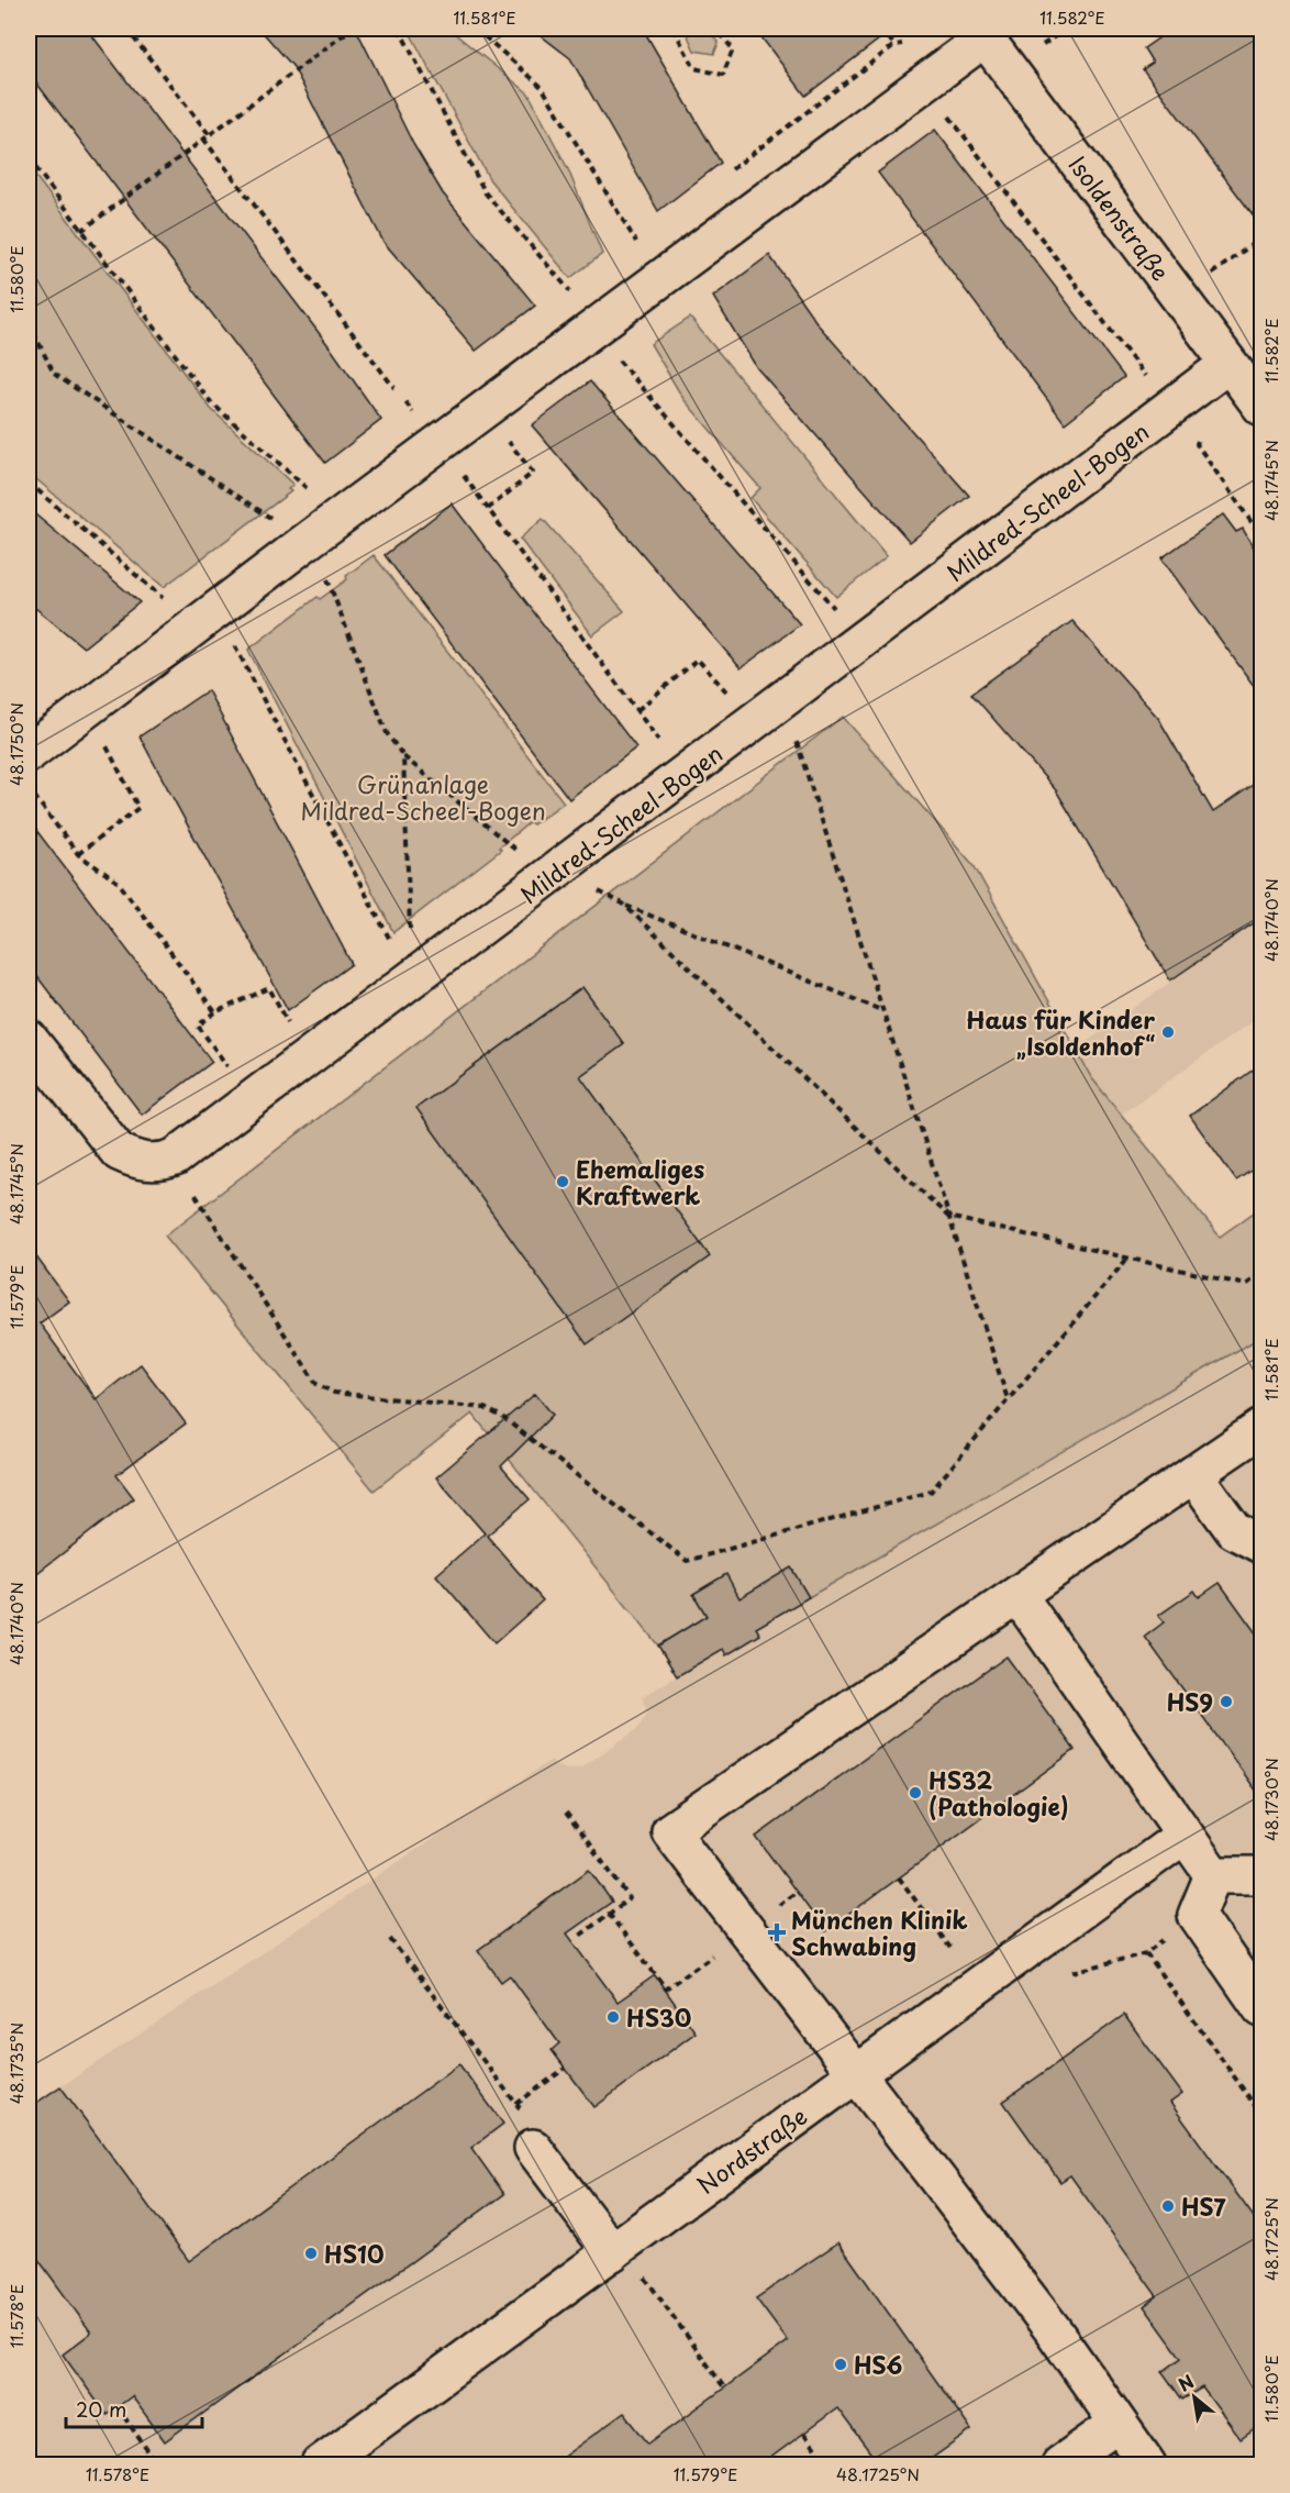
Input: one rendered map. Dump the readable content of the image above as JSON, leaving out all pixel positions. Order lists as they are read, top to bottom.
{
  "streets": {
    "street": ["Isoldenstraße", "Mildred-Scheel-Bogen", "Nordstraße"]
  },
  "crossings": [
    ["Isoldenstraße", "Mildred-Scheel-Bogen"]
  ],
  "parks": ["Grünanlage Mildred-Scheel-Bogen"],
  "places": {
    "other": [
      "Haus für Kinder „Isoldenhof“",
      "Ehemaliges Kraftwerk",
      "HS9",
      "HS32 (Pathologie)",
      "HS30",
      "HS7",
      "HS10",
      "HS6"
    ],
    "health": ["München Klinik Schwabing"]
  },
  "scale_bar": "20 m",
  "north": "top left",
  "coordinates": [
    "11.581°E",
    "11.582°E",
    "11.580°E",
    "48.1745°N",
    "48.1750°N",
    "48.1740°N",
    "11.579°E",
    "48.1730°N",
    "48.1735°N",
    "48.1725°N",
    "11.578°E"
  ]
}
